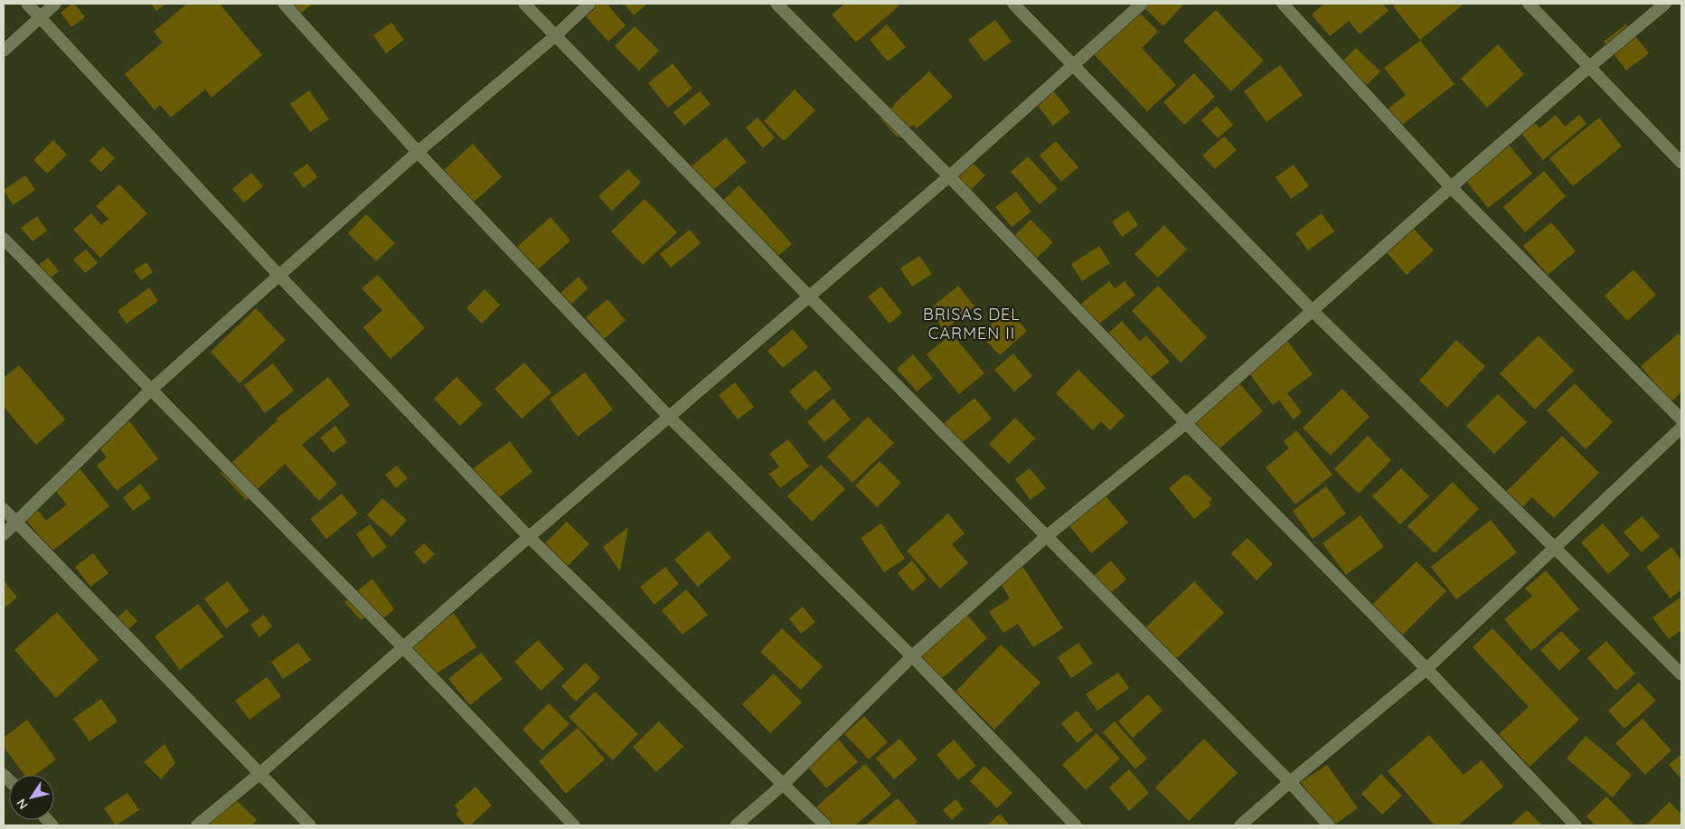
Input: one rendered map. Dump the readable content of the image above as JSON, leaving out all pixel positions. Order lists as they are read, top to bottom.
{
  "districts": ["BRISAS DEL CARMEN II"],
  "north": "bottom left"
}
